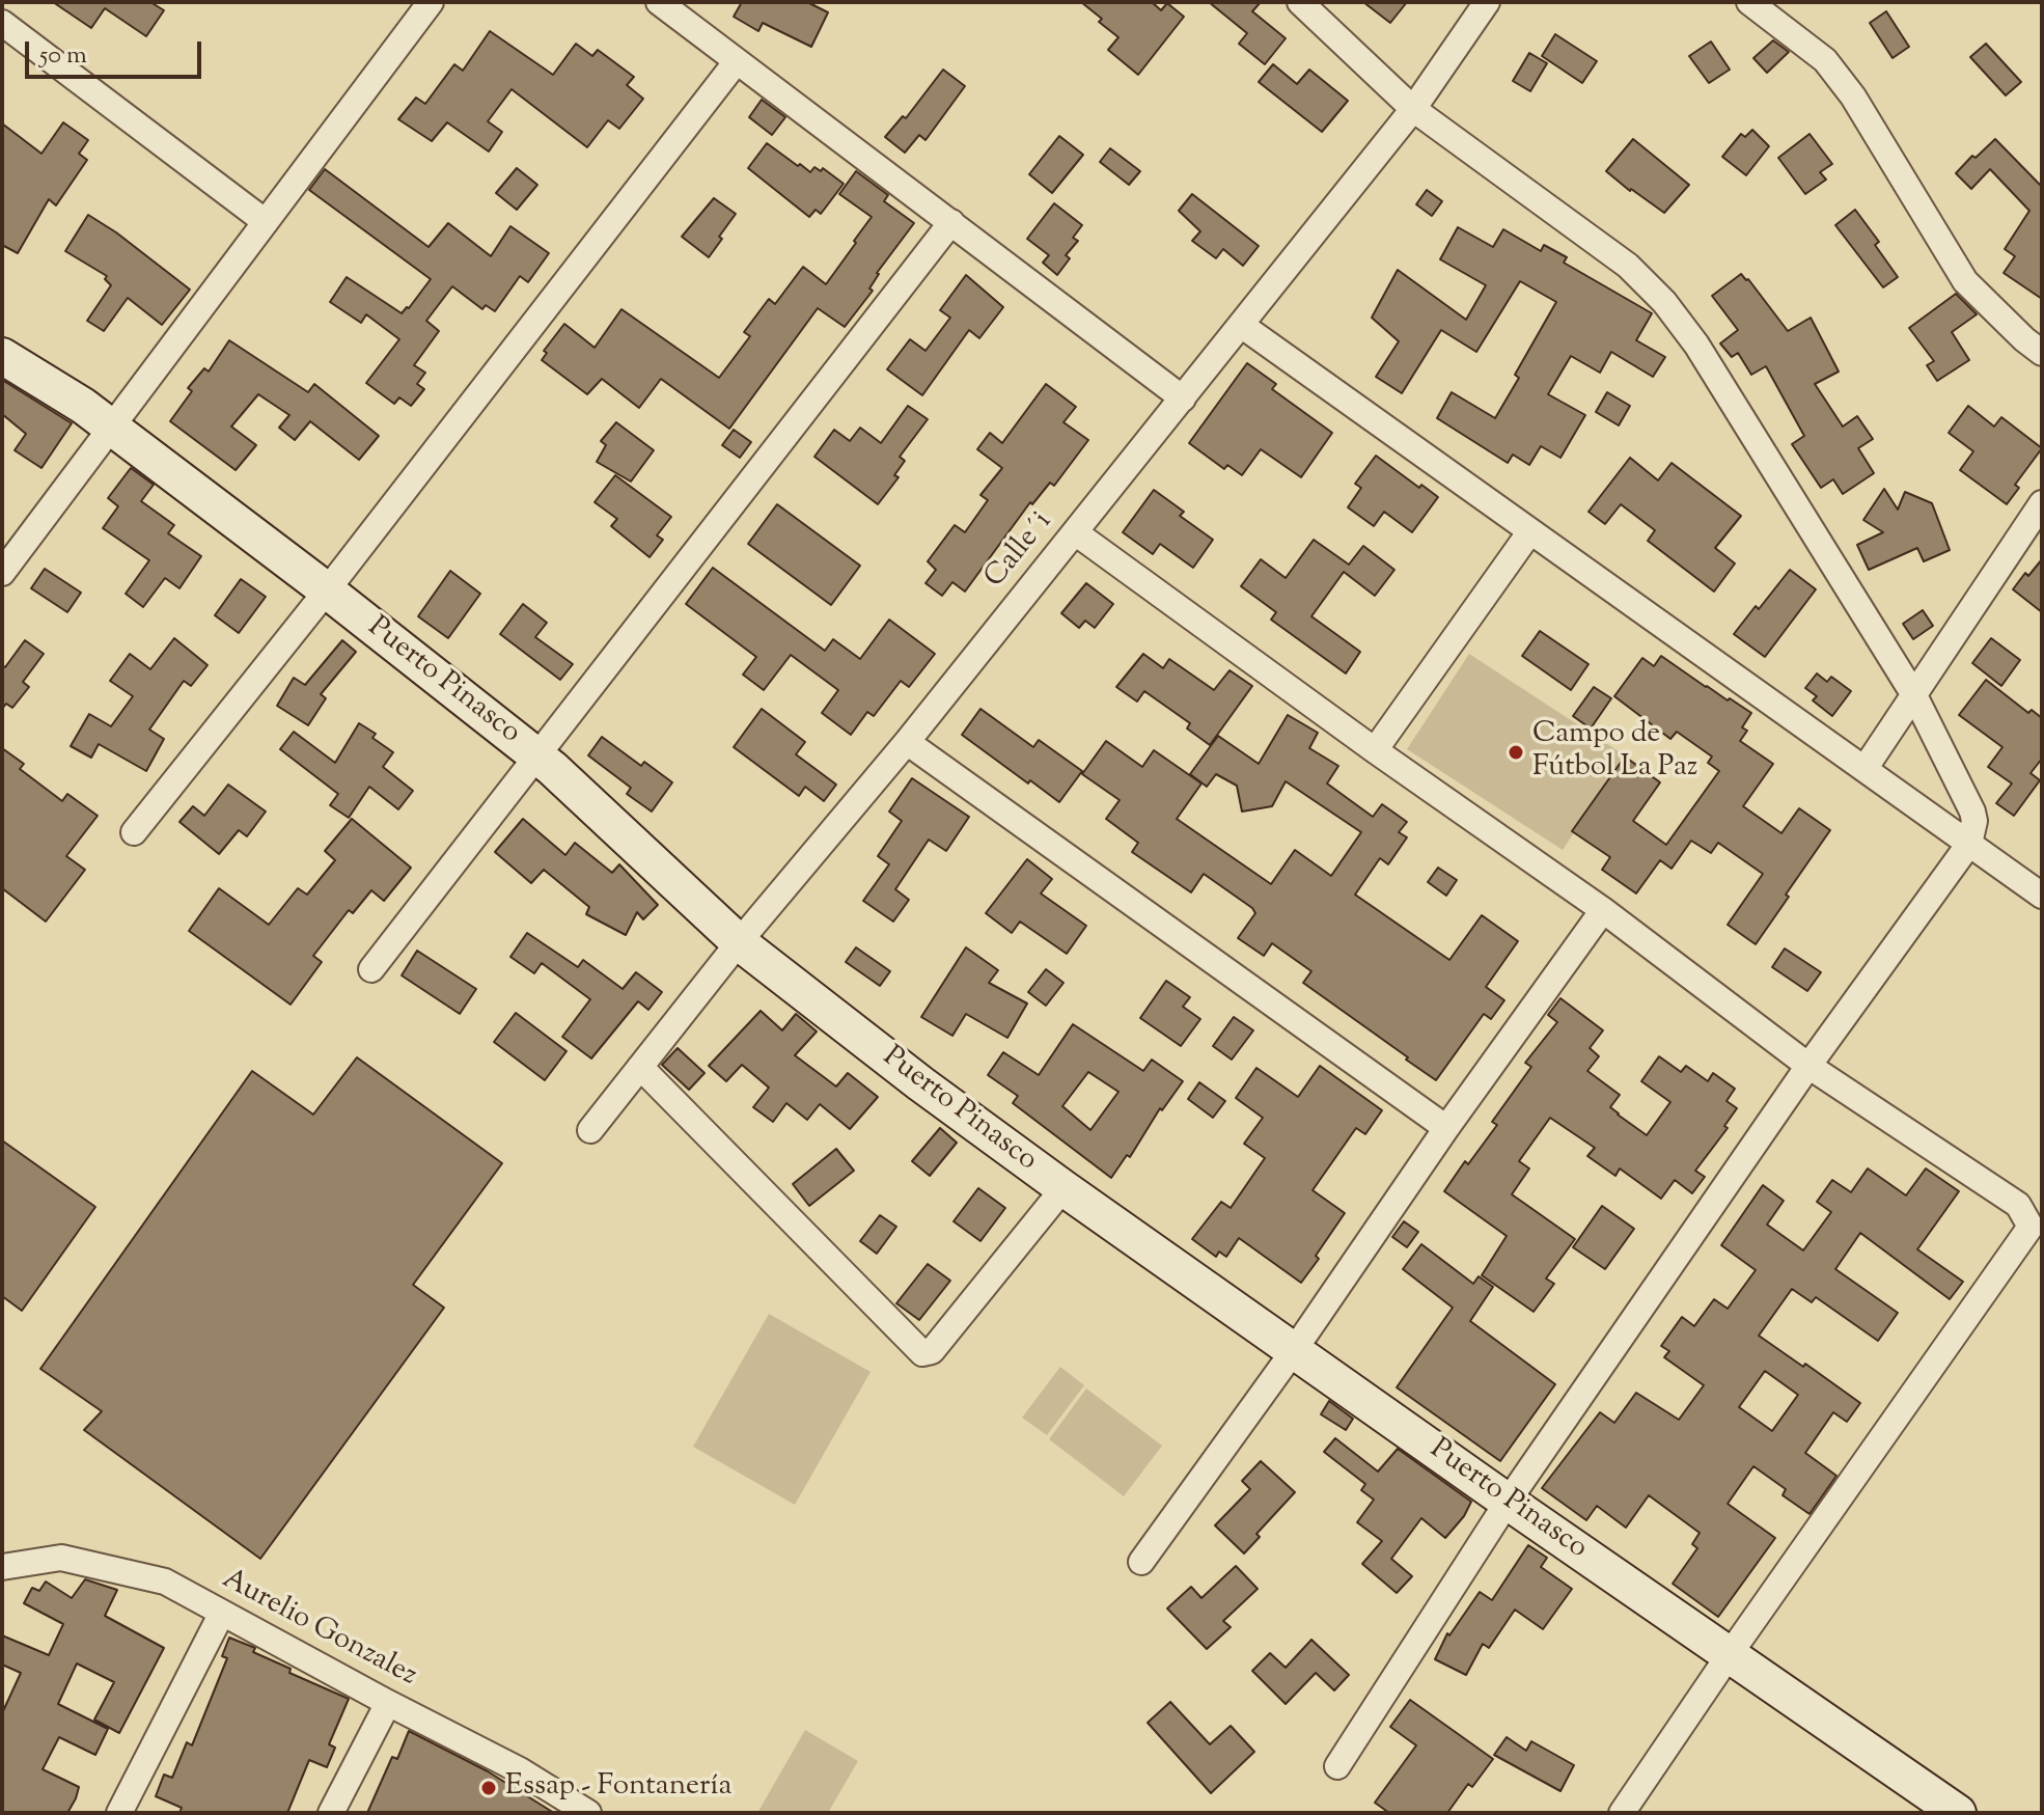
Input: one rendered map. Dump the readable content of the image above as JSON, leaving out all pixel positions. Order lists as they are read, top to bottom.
{
  "streets": {
    "street": ["Calle´i", "Puerto Pinasco", "Aurelio Gonzalez"]
  },
  "crossings": [
    ["Calle´i", "Puerto Pinasco"]
  ],
  "places": ["Campo de Fútbol La Paz", "Essap - Fontanería"],
  "scale_bar": "50 m"
}
